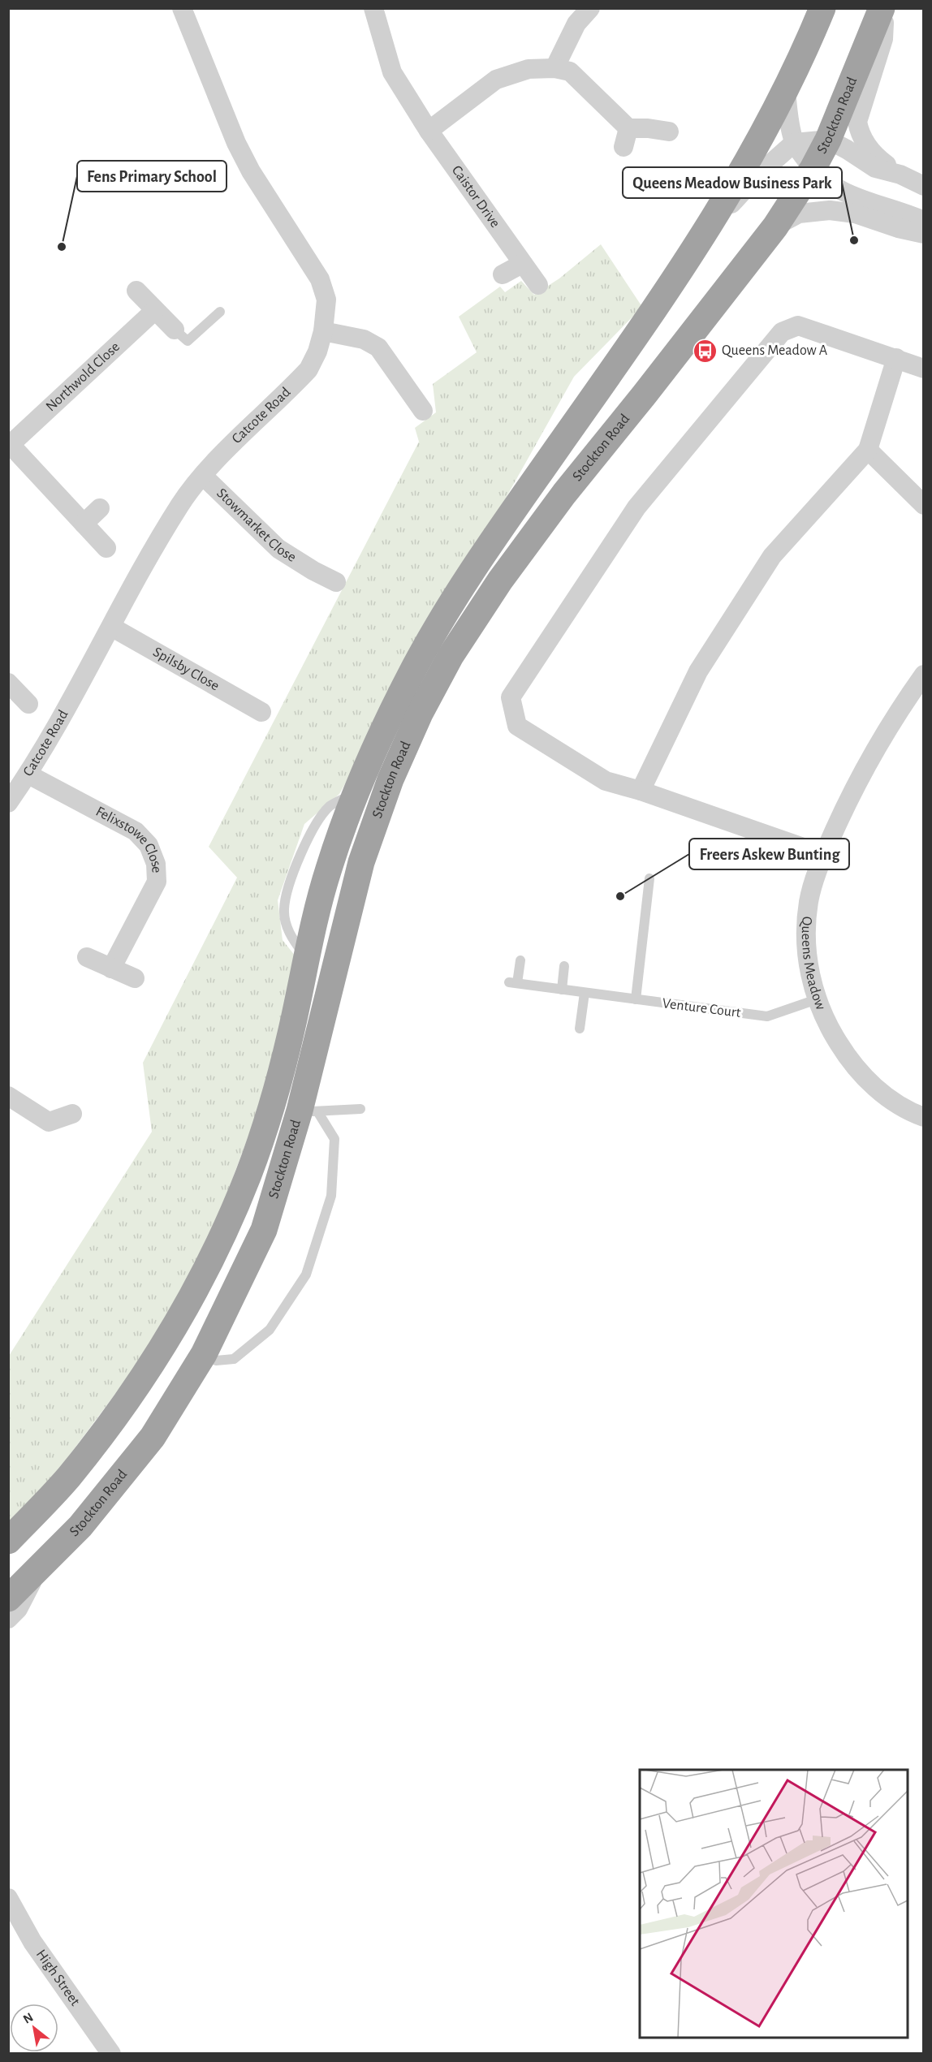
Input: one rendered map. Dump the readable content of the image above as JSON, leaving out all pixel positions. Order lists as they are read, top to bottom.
{
  "streets": {
    "highway": ["Stockton Road"],
    "street": [
      "Caistor Drive",
      "Northwold Close",
      "Catcote Road",
      "Stowmarket Close",
      "Spilsby Close",
      "Felixstowe Close",
      "Queens Meadow",
      "High Street"
    ],
    "lane": ["Venture Court"]
  },
  "crossings": [
    ["Catcote Road", "Stowmarket Close"],
    ["Catcote Road", "Spilsby Close"],
    ["Catcote Road", "Felixstowe Close"],
    ["Queens Meadow", "Venture Court"]
  ],
  "places": {
    "other": ["Queens Meadow Business Park", "Fens Primary School", "Freers Askew Bunting"],
    "bus stop": ["Queens Meadow A"]
  },
  "north": "top left"
}
